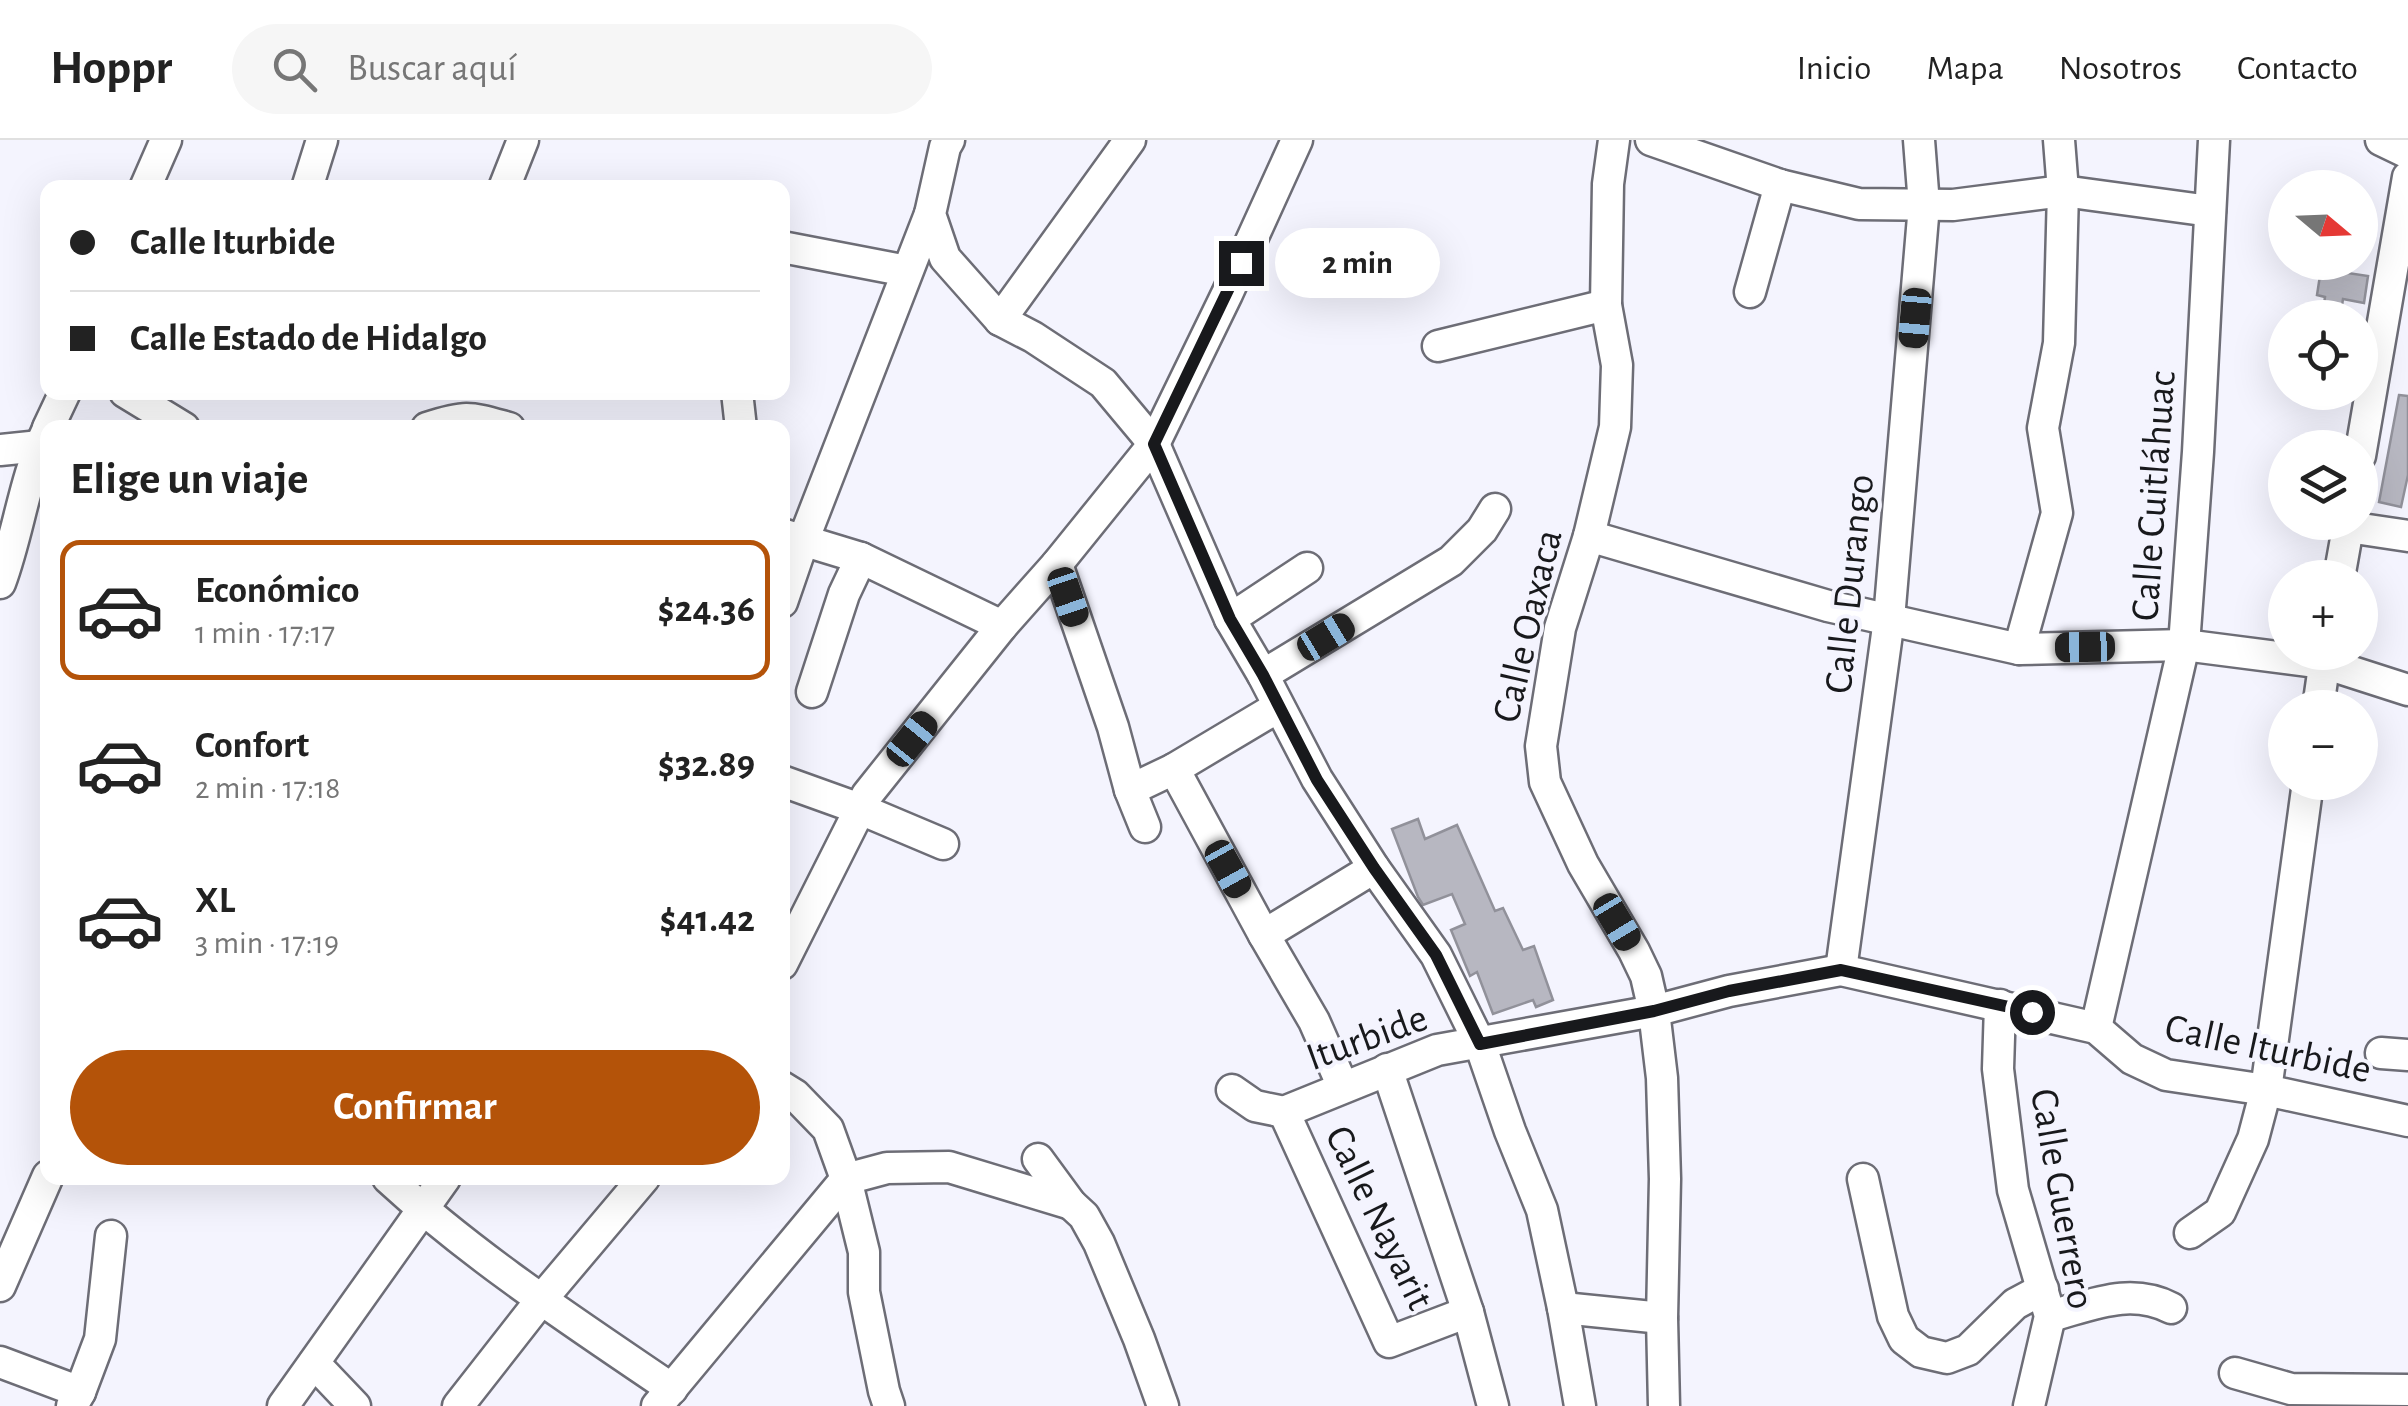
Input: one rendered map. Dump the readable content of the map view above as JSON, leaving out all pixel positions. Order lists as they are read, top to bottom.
{
  "streets": {
    "street": [
      "Calle Cuitláhuac",
      "Calle Durango",
      "Calle Oaxaca",
      "Iturbide",
      "Calle Iturbide",
      "Calle Guerrero",
      "Calle Nayarit"
    ]
  },
  "crossings": [
    ["Calle Cuitláhuac", "Calle Iturbide"],
    ["Calle Durango", "Calle Iturbide"],
    ["Calle Oaxaca", "Iturbide"],
    ["Calle Oaxaca", "Calle Iturbide"],
    ["Iturbide", "Calle Iturbide"],
    ["Iturbide", "Calle Nayarit"],
    ["Calle Iturbide", "Calle Guerrero"]
  ],
  "north": "right",
  "page": {
    "header": "Hoppr",
    "search": "Buscar aquí",
    "nav": [
      "Inicio",
      "Mapa",
      "Nosotros",
      "Contacto"
    ],
    "map_buttons": ["+", "−"],
    "banner": ["Calle Iturbide", "Calle Estado de Hidalgo"],
    "bubble": "2 min",
    "heading": "Elige un viaje",
    "list": [
      {
        "name": "Económico",
        "note": "1 min · 17:17",
        "value": "$24.36"
      },
      {
        "name": "Confort",
        "note": "2 min · 17:18",
        "value": "$32.89"
      },
      {
        "name": "XL",
        "note": "3 min · 17:19",
        "value": "$41.42"
      }
    ],
    "buttons": "Confirmar"
  }
}
